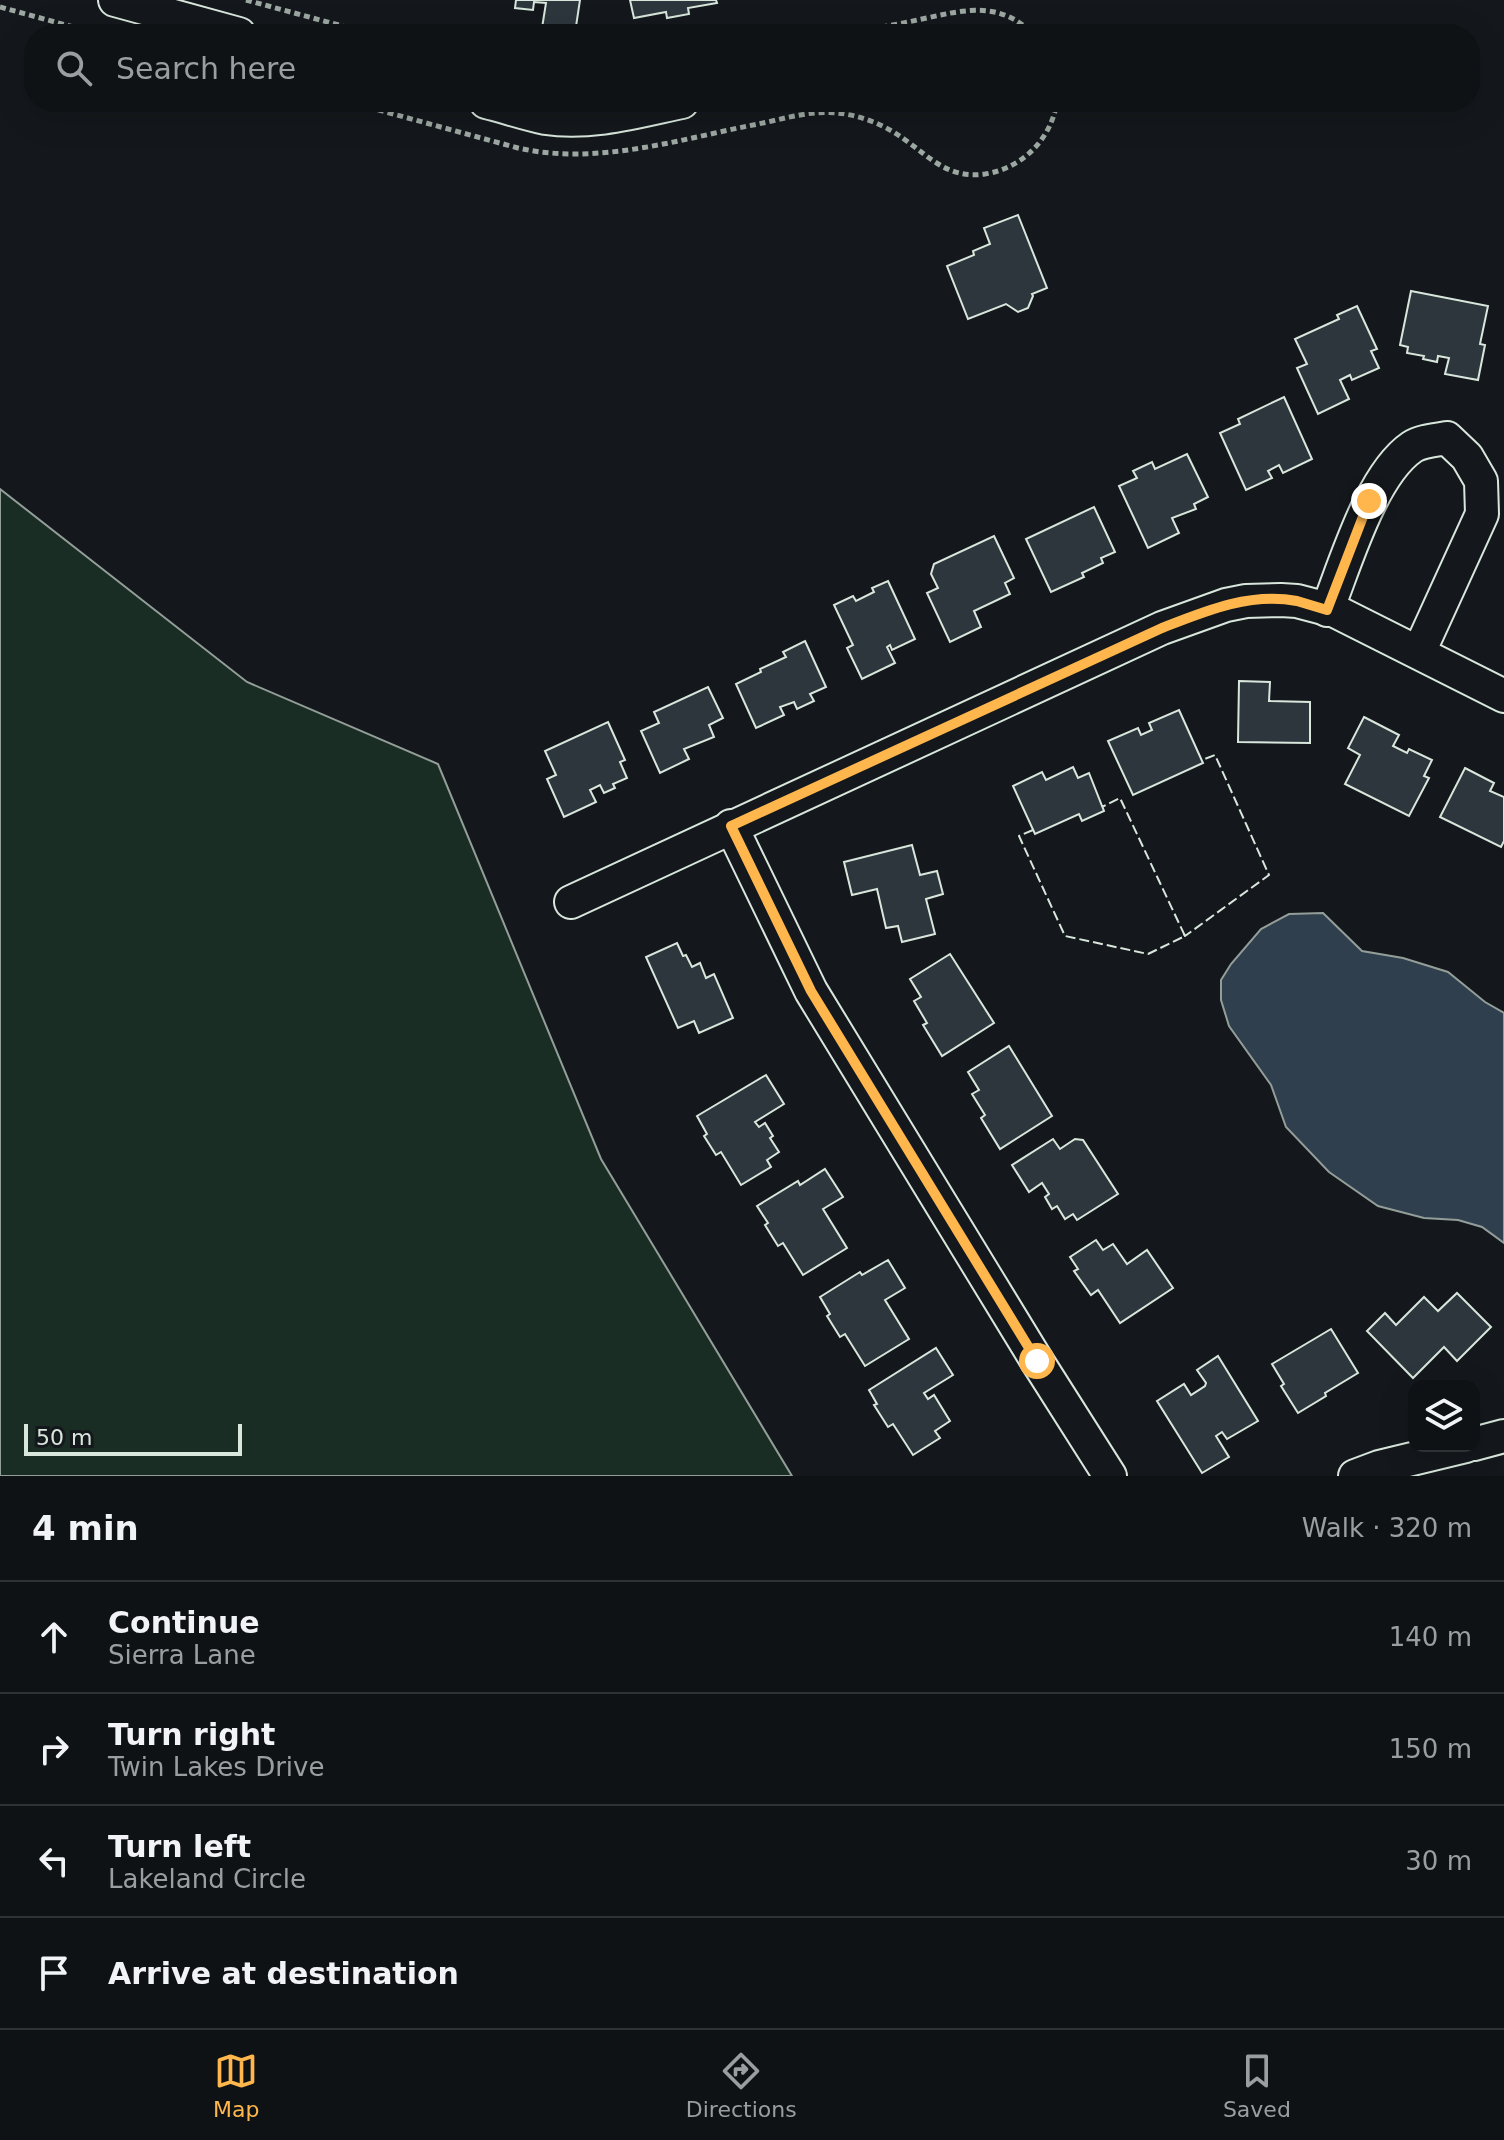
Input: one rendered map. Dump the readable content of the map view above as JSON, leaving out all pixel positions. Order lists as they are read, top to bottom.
{
  "scale_bar": "50 m",
  "page": {
    "search": "Search here",
    "scale": "50 m",
    "heading": ["4 min", "Walk · 320 m"],
    "list": [
      ["Continue", "Sierra Lane", "140 m"],
      ["Turn right", "Twin Lakes Drive", "150 m"],
      ["Turn left", "Lakeland Circle", "30 m"],
      "Arrive at destination"
    ],
    "nav": ["Map", "Directions", "Saved"]
  }
}
